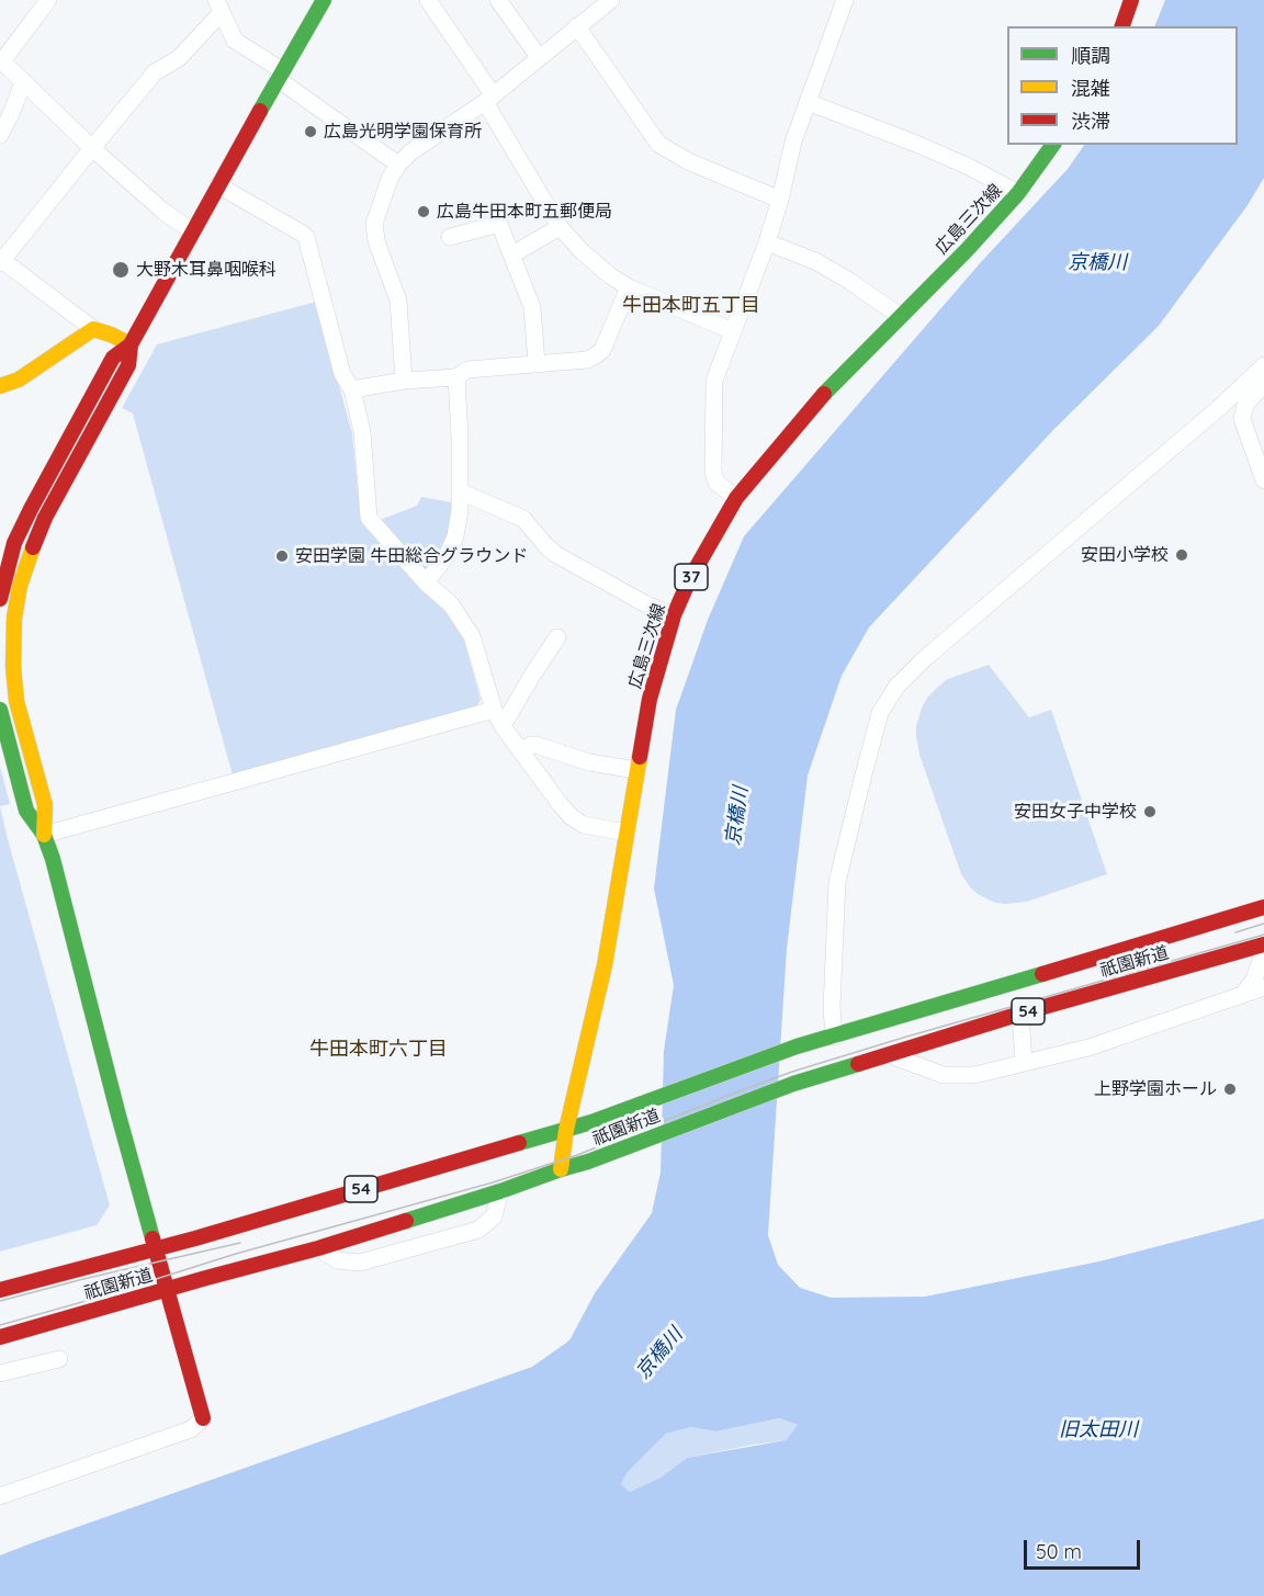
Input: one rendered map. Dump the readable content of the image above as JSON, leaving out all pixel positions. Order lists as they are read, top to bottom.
{
  "streets": {
    "main road": [
      "広島三次線",
      "37",
      "祇園新道",
      "54"
    ]
  },
  "crossings": [
    ["広島三次線", "祇園新道"]
  ],
  "districts": ["牛田本町五丁目", "牛田本町六丁目"],
  "water": ["京橋川", "旧太田川"],
  "places": [
    "広島光明学園保育所",
    "広島牛田本町五郵便局",
    "大野木耳鼻咽喉科",
    "安田小学校",
    "安田学園 牛田総合グラウンド",
    "安田女子中学校",
    "上野学園ホール"
  ],
  "legend": ["順調", "混雑", "渋滞"],
  "scale_bar": "50 m"
}
